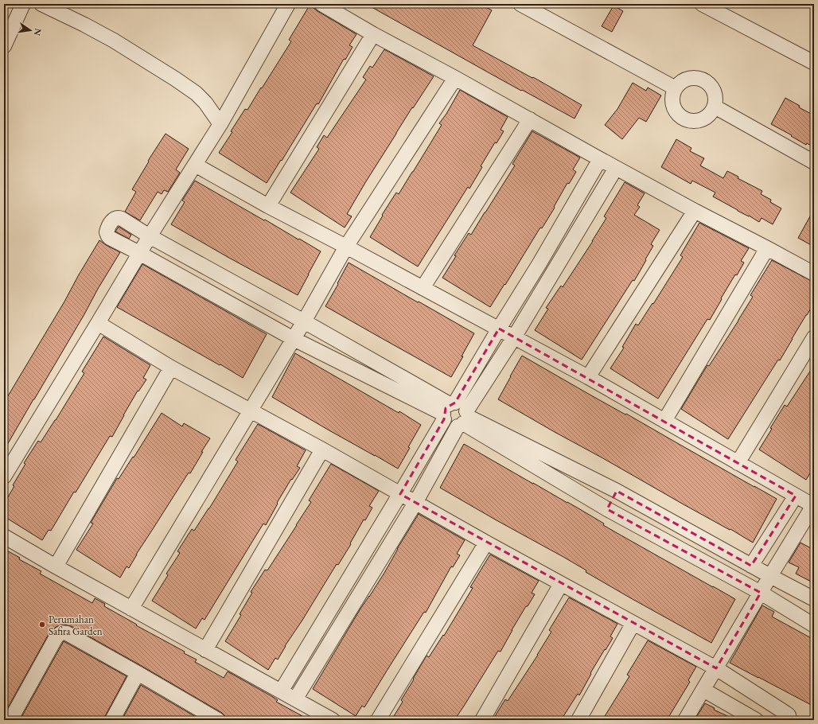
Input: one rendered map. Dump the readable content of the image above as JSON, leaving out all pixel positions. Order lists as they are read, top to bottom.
{
  "places": ["Perumahan Safira Garden"],
  "north": "right"
}
